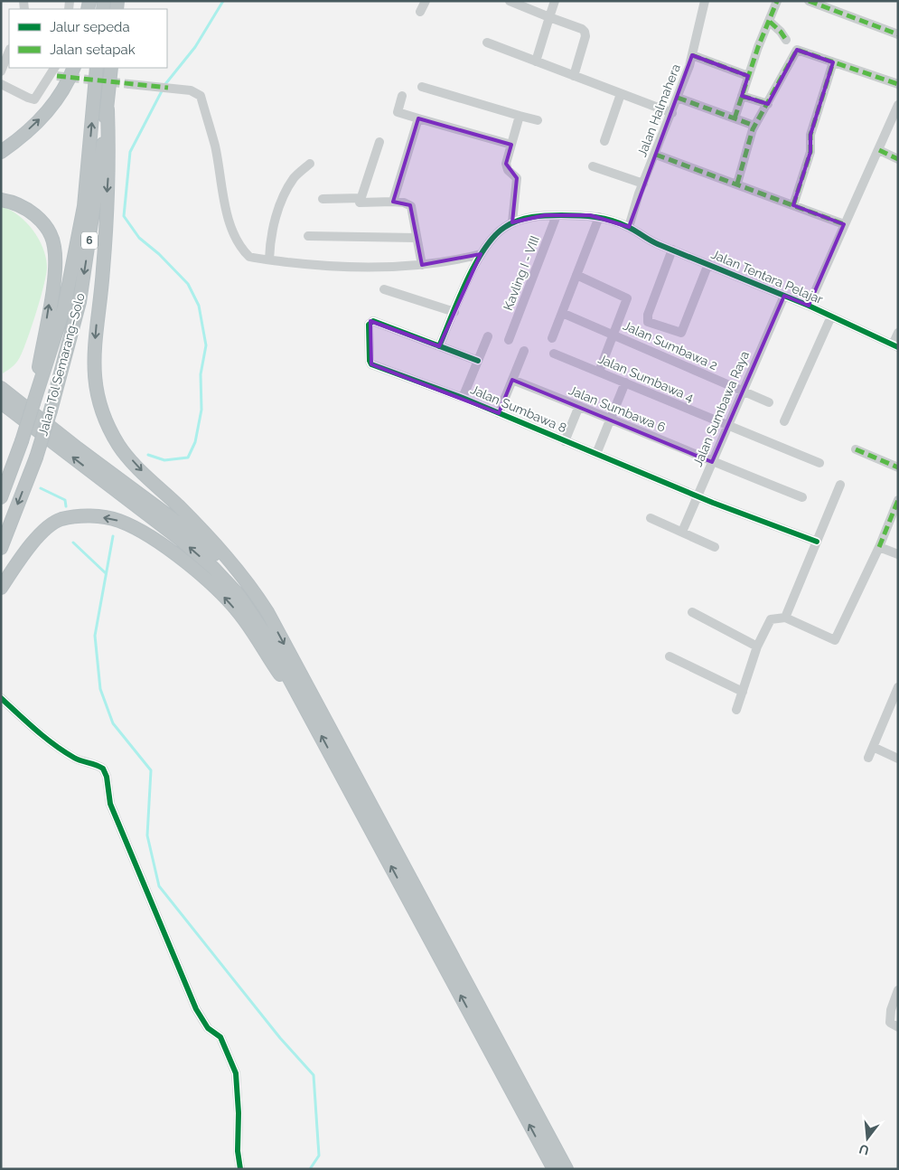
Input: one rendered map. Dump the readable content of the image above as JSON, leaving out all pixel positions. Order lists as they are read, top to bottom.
{
  "streets": {
    "highway": ["6", "Jalan Tol Semarang–Solo"],
    "street": [
      "Jalan Halmahera",
      "Kavling I - VIII",
      "Jalan Tentara Pelajar",
      "Jalan Sumbawa 2",
      "Jalan Sumbawa 4",
      "Jalan Sumbawa 8",
      "Jalan Sumbawa 6",
      "Jalan Sumbawa Raya"
    ]
  },
  "crossings": [
    ["Jalan Halmahera", "Jalan Tentara Pelajar"],
    ["Kavling I - VIII", "Jalan Tentara Pelajar"],
    ["Jalan Tentara Pelajar", "Jalan Sumbawa Raya"],
    ["Jalan Sumbawa 2", "Jalan Sumbawa Raya"],
    ["Jalan Sumbawa 4", "Jalan Sumbawa Raya"],
    ["Jalan Sumbawa 8", "Jalan Sumbawa Raya"],
    ["Jalan Sumbawa 6", "Jalan Sumbawa Raya"]
  ],
  "legend": ["Jalur sepeda", "Jalan setapak"],
  "north": "bottom"
}
